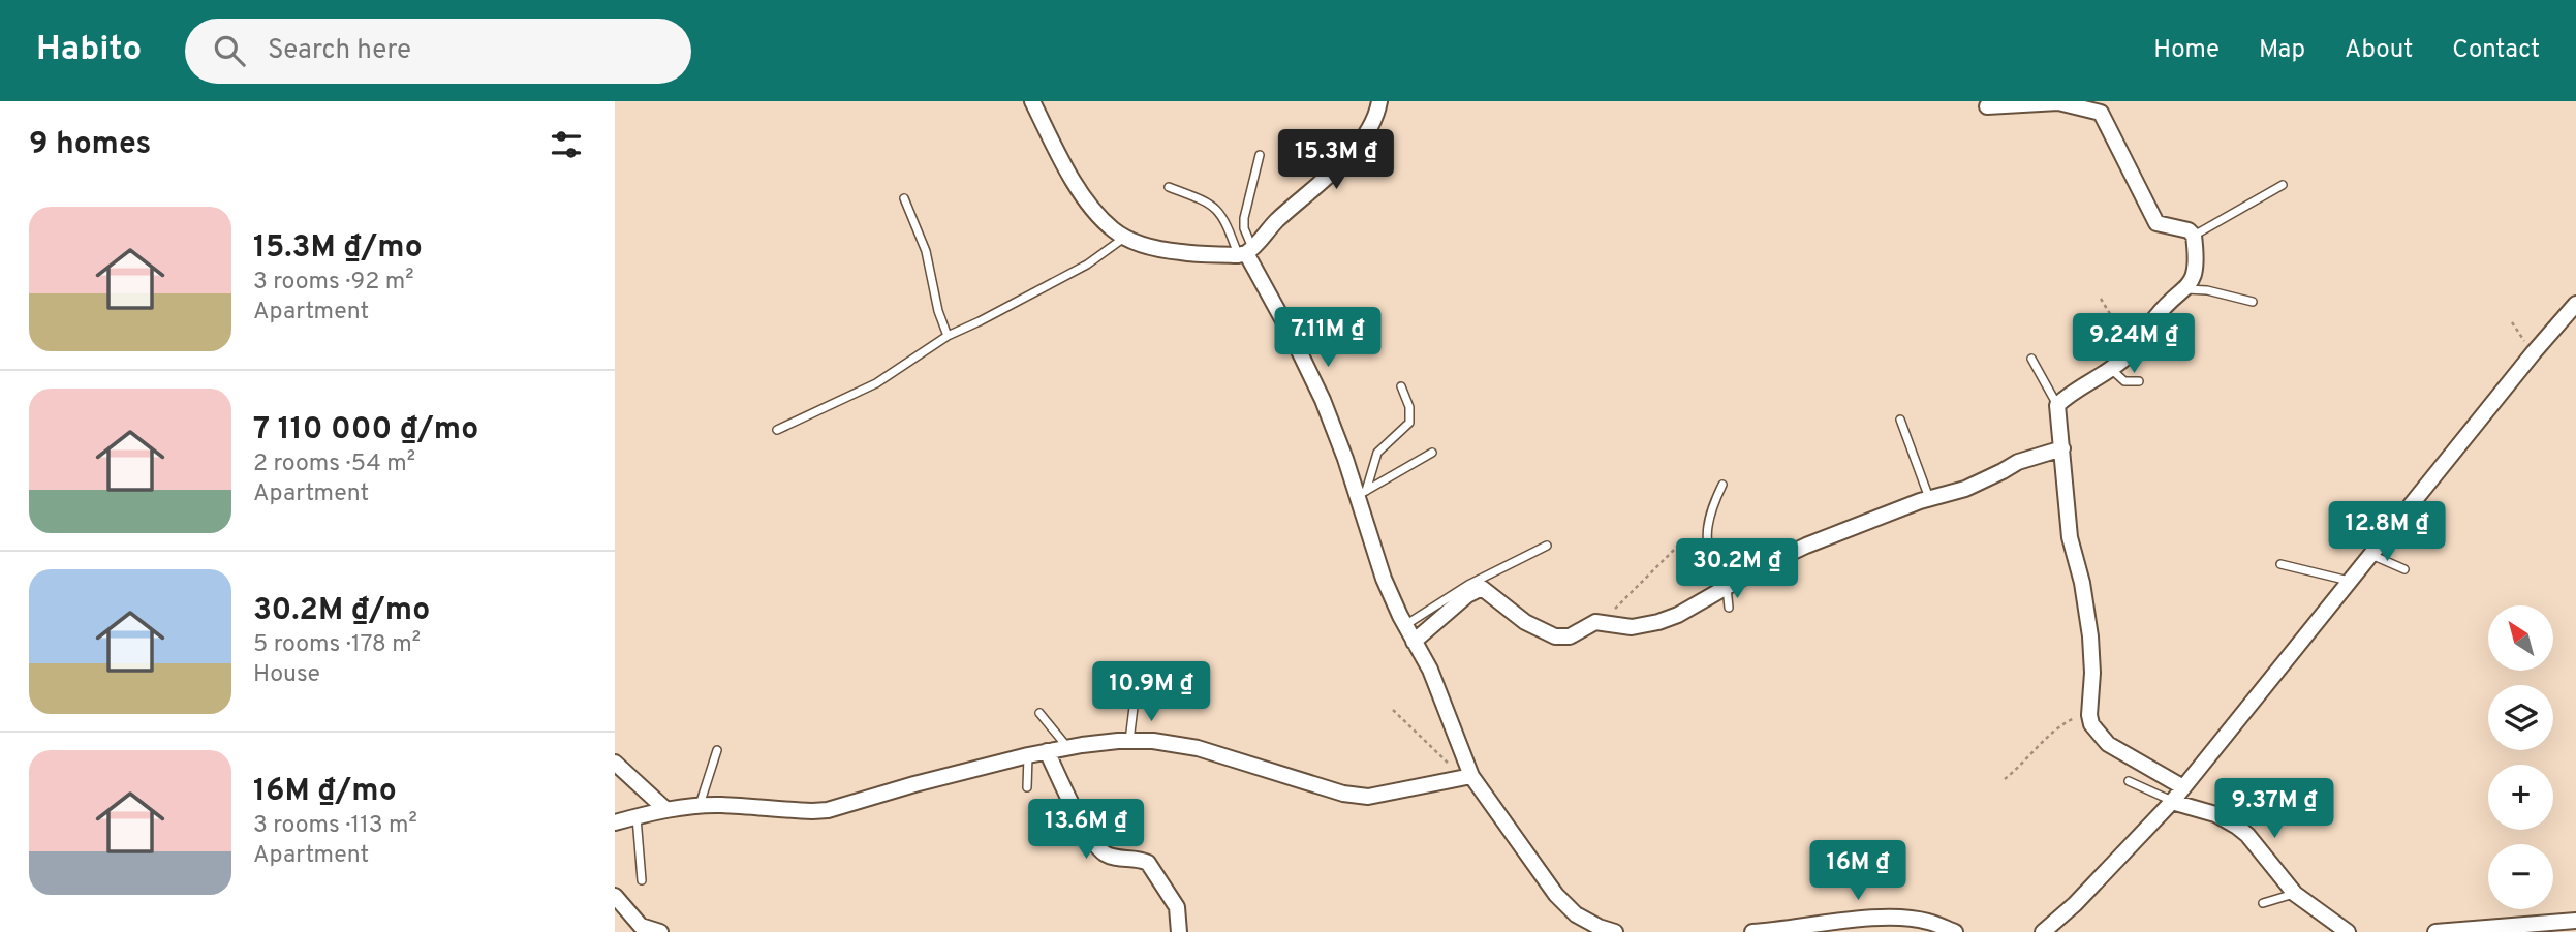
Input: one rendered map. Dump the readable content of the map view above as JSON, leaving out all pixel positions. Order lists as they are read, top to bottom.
{
  "north": "top left",
  "page": {
    "header": "Habito",
    "search": "Search here",
    "nav": [
      "Home",
      "Map",
      "About",
      "Contact"
    ],
    "heading": "9 homes",
    "price": [
      "15.3M ₫",
      "7.11M ₫",
      "9.24M ₫",
      "12.8M ₫",
      "30.2M ₫",
      "10.9M ₫",
      "9.37M ₫",
      "13.6M ₫",
      "16M ₫"
    ],
    "list": [
      {
        "name": "15.3M ₫/mo",
        "note": "3 rooms · 92 m² · Apartment"
      },
      {
        "name": "7 110 000 ₫/mo",
        "note": "2 rooms · 54 m² · Apartment"
      },
      {
        "name": "30.2M ₫/mo",
        "note": "5 rooms · 178 m² · House"
      },
      {
        "name": "16M ₫/mo",
        "note": "3 rooms · 113 m² · Apartment"
      }
    ],
    "map_buttons": ["+", "−"]
  }
}
